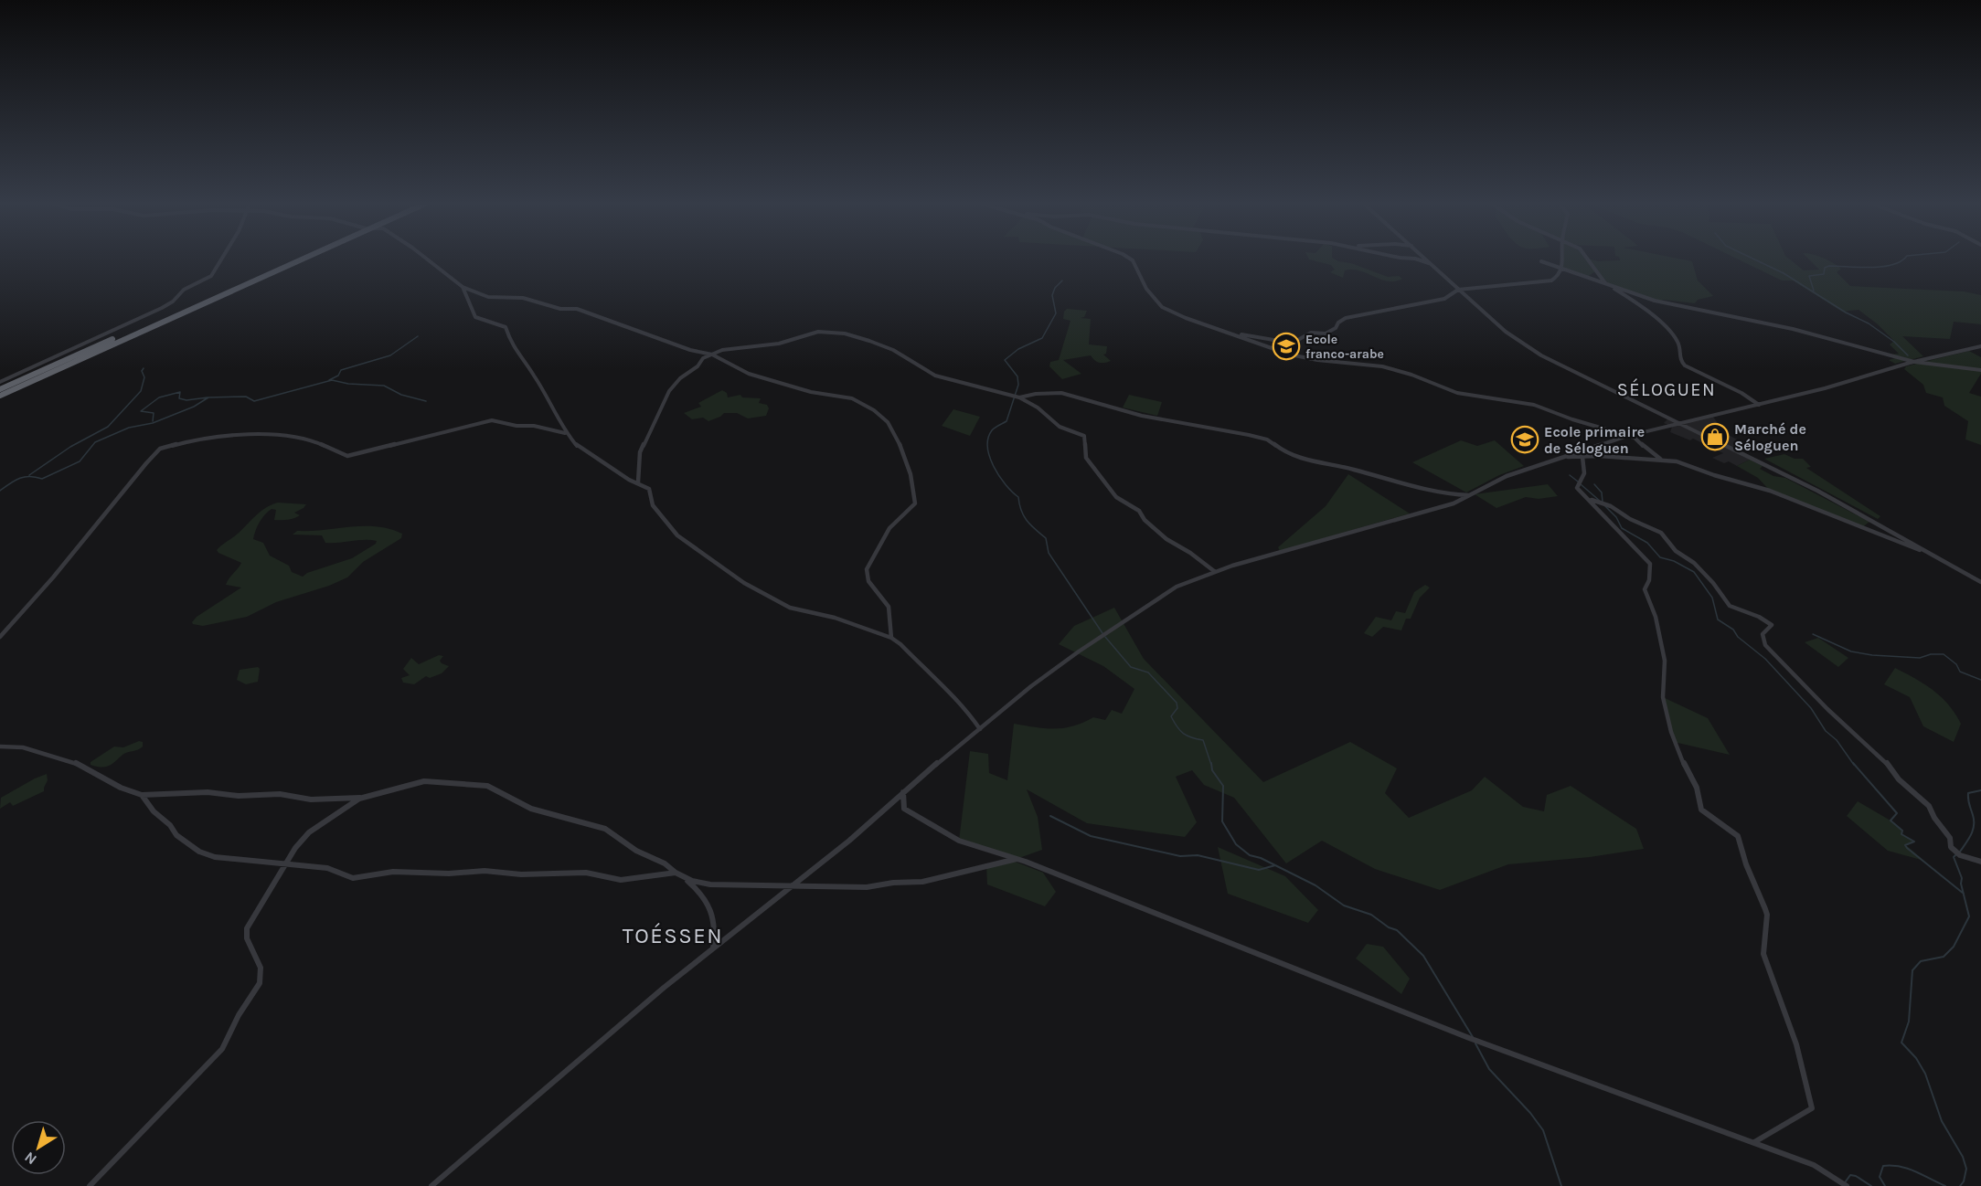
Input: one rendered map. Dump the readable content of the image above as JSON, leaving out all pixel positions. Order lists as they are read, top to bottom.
{
  "districts": ["SÉLOGUEN", "TOÉSSEN"],
  "places": {
    "school or university": ["Ecole franco-arabe", "Ecole primaire de Séloguen"],
    "shop": ["Marché de Séloguen"]
  },
  "north": "bottom left"
}
